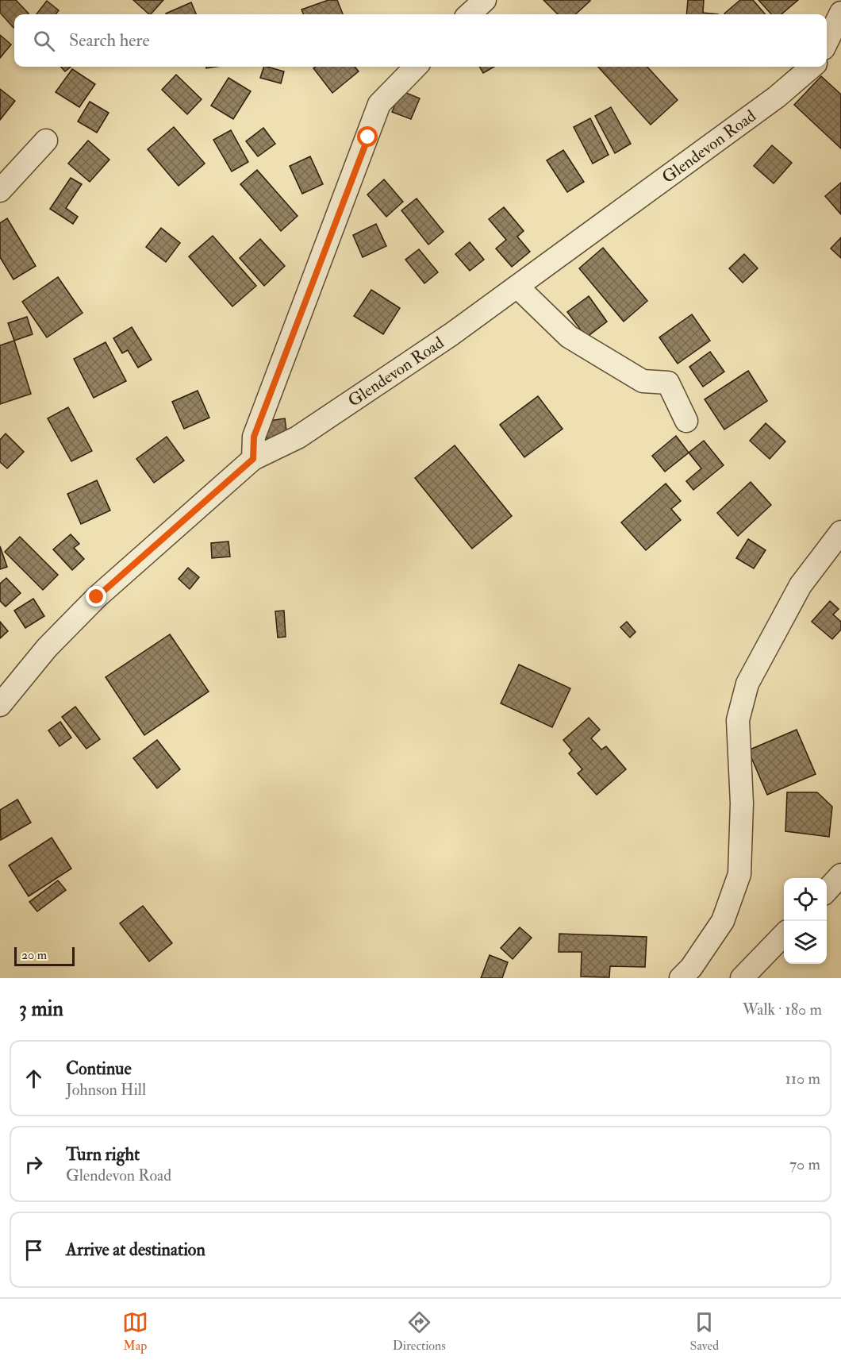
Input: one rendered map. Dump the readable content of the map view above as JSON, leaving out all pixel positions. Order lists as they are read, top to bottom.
{
  "streets": {
    "street": ["Glendevon Road"]
  },
  "scale_bar": "20 m",
  "page": {
    "search": "Search here",
    "scale": "20 m",
    "heading": ["3 min", "Walk · 180 m"],
    "list": [
      ["Continue", "Johnson Hill", "110 m"],
      ["Turn right", "Glendevon Road", "70 m"],
      "Arrive at destination"
    ],
    "nav": ["Map", "Directions", "Saved"]
  }
}
